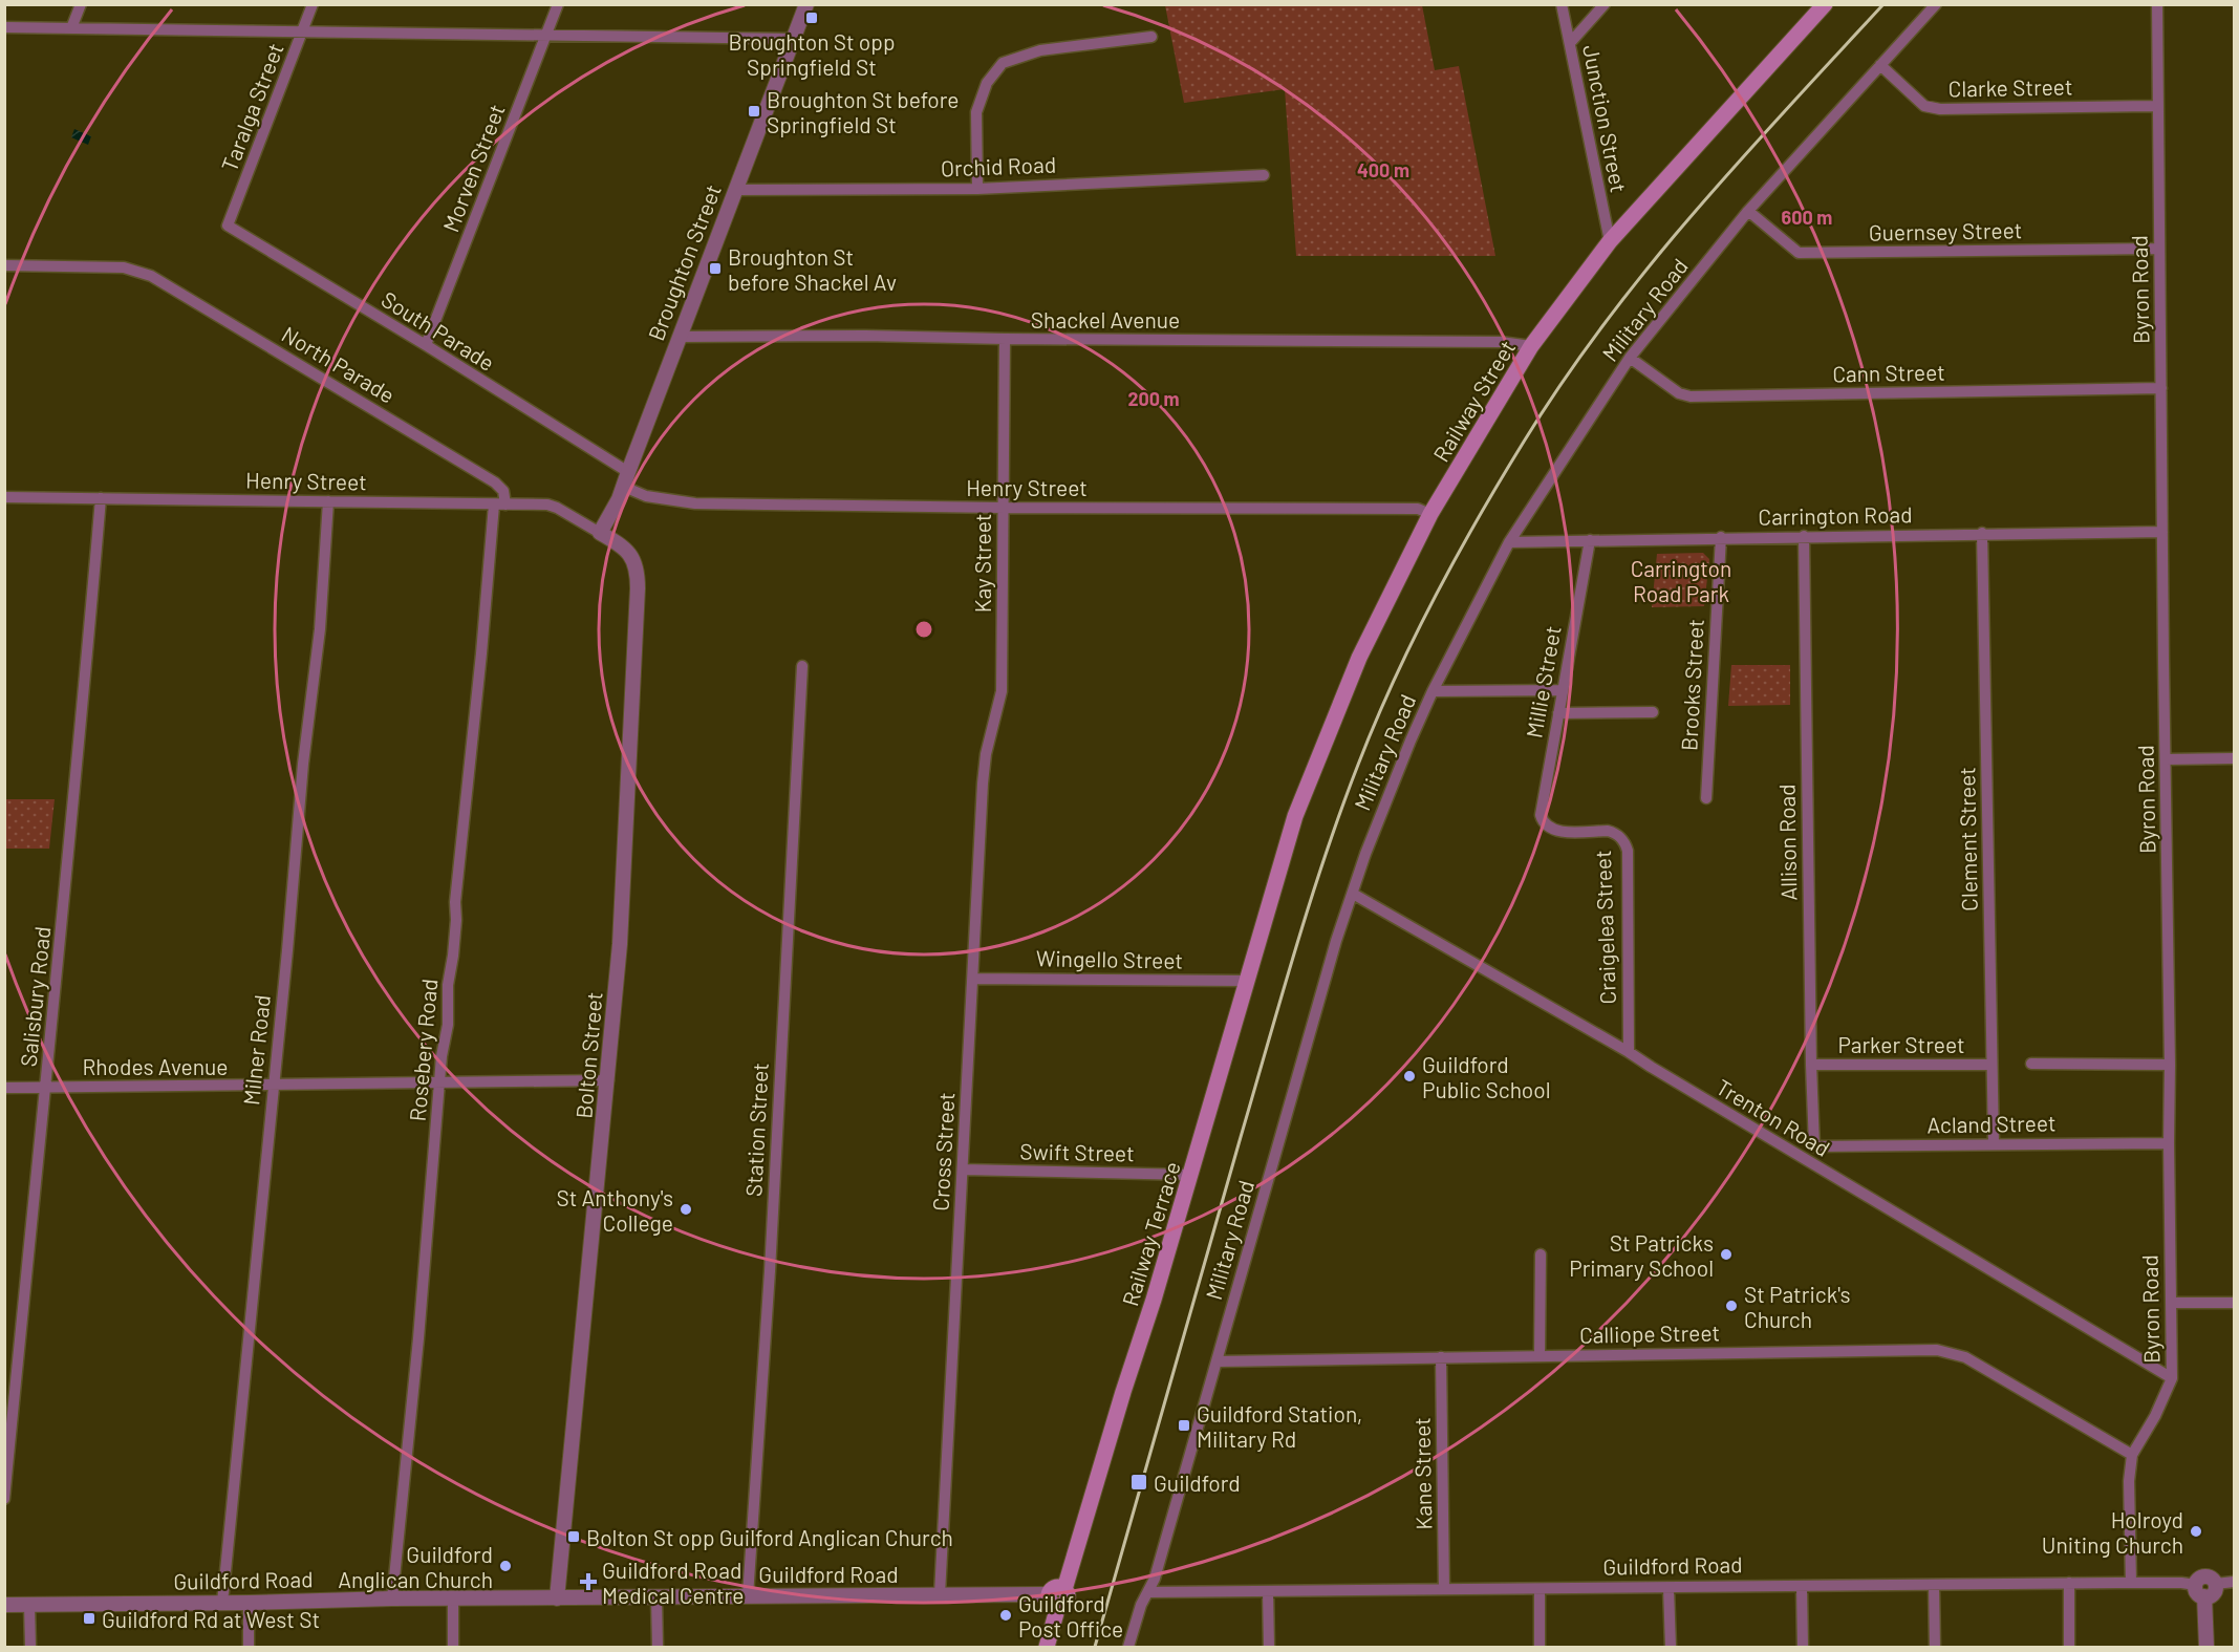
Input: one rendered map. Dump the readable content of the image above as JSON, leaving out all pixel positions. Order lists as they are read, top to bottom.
{
  "streets": {
    "main road": ["Railway Street", "Railway Terrace"],
    "street": [
      "Clarke Street",
      "Taralga Street",
      "Junction Street",
      "Orchid Road",
      "Morven Street",
      "Guernsey Street",
      "Broughton Street",
      "Byron Road",
      "Military Road",
      "Shackel Avenue",
      "South Parade",
      "North Parade",
      "Cann Street",
      "Henry Street",
      "Carrington Road",
      "Kay Street",
      "Millie Street",
      "Brooks Street",
      "Clement Street",
      "Allison Road",
      "Craigelea Street",
      "Wingello Street",
      "Salisbury Road",
      "Parker Street",
      "Milner Road",
      "Rosebery Road",
      "Bolton Street",
      "Rhodes Avenue",
      "Trenton Road",
      "Acland Street",
      "Station Street",
      "Cross Street",
      "Swift Street",
      "Calliope Street",
      "Kane Street",
      "Guildford Road"
    ]
  },
  "crossings": [
    ["Clarke Street", "Byron Road"],
    ["Clarke Street", "Military Road"],
    ["Taralga Street", "South Parade"],
    ["Junction Street", "Railway Street"],
    ["Orchid Road", "Broughton Street"],
    ["Morven Street", "South Parade"],
    ["Guernsey Street", "Byron Road"],
    ["Guernsey Street", "Military Road"],
    ["Broughton Street", "Shackel Avenue"],
    ["Broughton Street", "South Parade"],
    ["Broughton Street", "Henry Street"],
    ["Broughton Street", "Bolton Street"],
    ["Byron Road", "Cann Street"],
    ["Byron Road", "Carrington Road"],
    ["Byron Road", "Trenton Road"],
    ["Byron Road", "Acland Street"],
    ["Byron Road", "Calliope Street"],
    ["Byron Road", "Guildford Road"],
    ["Military Road", "Cann Street"],
    ["Military Road", "Carrington Road"],
    ["Military Road", "Trenton Road"],
    ["Military Road", "Calliope Street"],
    ["Military Road", "Guildford Road"],
    ["Shackel Avenue", "Railway Street"],
    ["Shackel Avenue", "Kay Street"],
    ["North Parade", "Henry Street"],
    ["North Parade", "Rosebery Road"],
    ["Railway Street", "Henry Street"],
    ["Railway Street", "Railway Terrace"],
    ["Henry Street", "Kay Street"],
    ["Henry Street", "Salisbury Road"],
    ["Henry Street", "Milner Road"],
    ["Henry Street", "Rosebery Road"],
    ["Henry Street", "Bolton Street"],
    ["Carrington Road", "Millie Street"],
    ["Carrington Road", "Brooks Street"],
    ["Carrington Road", "Clement Street"],
    ["Carrington Road", "Allison Road"],
    ["Kay Street", "Cross Street"],
    ["Millie Street", "Craigelea Street"],
    ["Clement Street", "Parker Street"],
    ["Clement Street", "Acland Street"],
    ["Allison Road", "Parker Street"],
    ["Allison Road", "Acland Street"],
    ["Craigelea Street", "Trenton Road"],
    ["Wingello Street", "Cross Street"],
    ["Wingello Street", "Railway Terrace"],
    ["Salisbury Road", "Rhodes Avenue"],
    ["Milner Road", "Rhodes Avenue"],
    ["Milner Road", "Guildford Road"],
    ["Rosebery Road", "Rhodes Avenue"],
    ["Rosebery Road", "Guildford Road"],
    ["Bolton Street", "Rhodes Avenue"],
    ["Bolton Street", "Guildford Road"],
    ["Station Street", "Guildford Road"],
    ["Cross Street", "Swift Street"],
    ["Cross Street", "Guildford Road"],
    ["Swift Street", "Railway Terrace"],
    ["Railway Terrace", "Guildford Road"],
    ["Calliope Street", "Kane Street"],
    ["Kane Street", "Guildford Road"]
  ],
  "parks": ["Carrington Road Park"],
  "places": {
    "transit": [
      "Broughton St opp Springfield St",
      "Broughton St before Springfield St",
      "Broughton St before Shackel Av",
      "Guildford Station, Military Rd",
      "Guildford",
      "Bolton St opp Guilford Anglican Church",
      "Guildford Rd at West St"
    ],
    "other": [
      "Guildford Public School",
      "St Anthony's College",
      "St Patricks Primary School",
      "St Patrick's Church",
      "Holroyd Uniting Church",
      "Guildford Anglican Church",
      "Guildford Post Office"
    ],
    "health": ["Guildford Road Medical Centre"]
  },
  "rings": ["400 m", "600 m", "200 m"]
}
